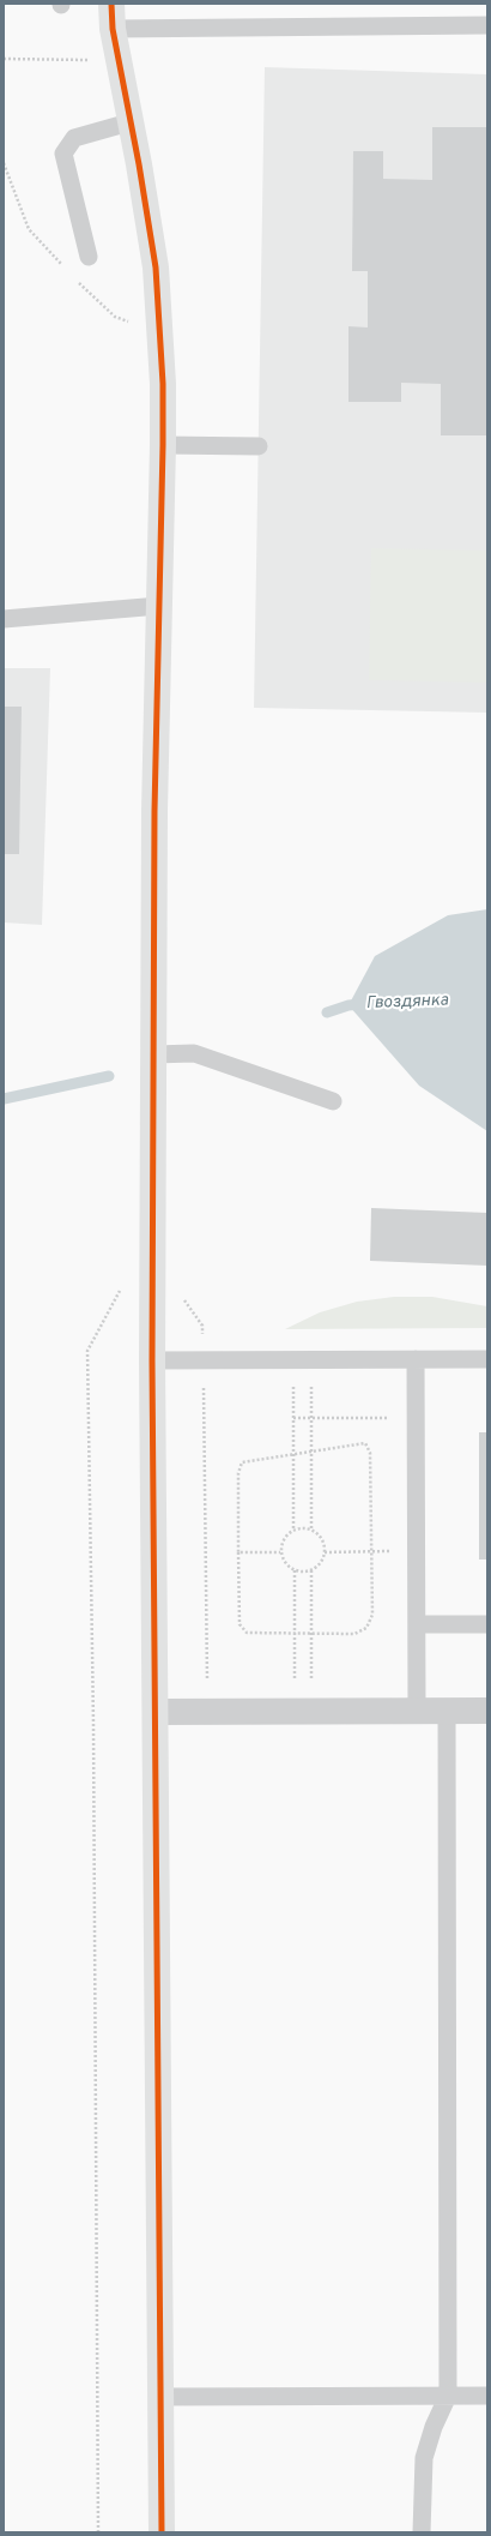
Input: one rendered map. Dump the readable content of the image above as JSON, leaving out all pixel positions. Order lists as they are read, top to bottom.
{
  "water": ["Гвоздянка"]
}
